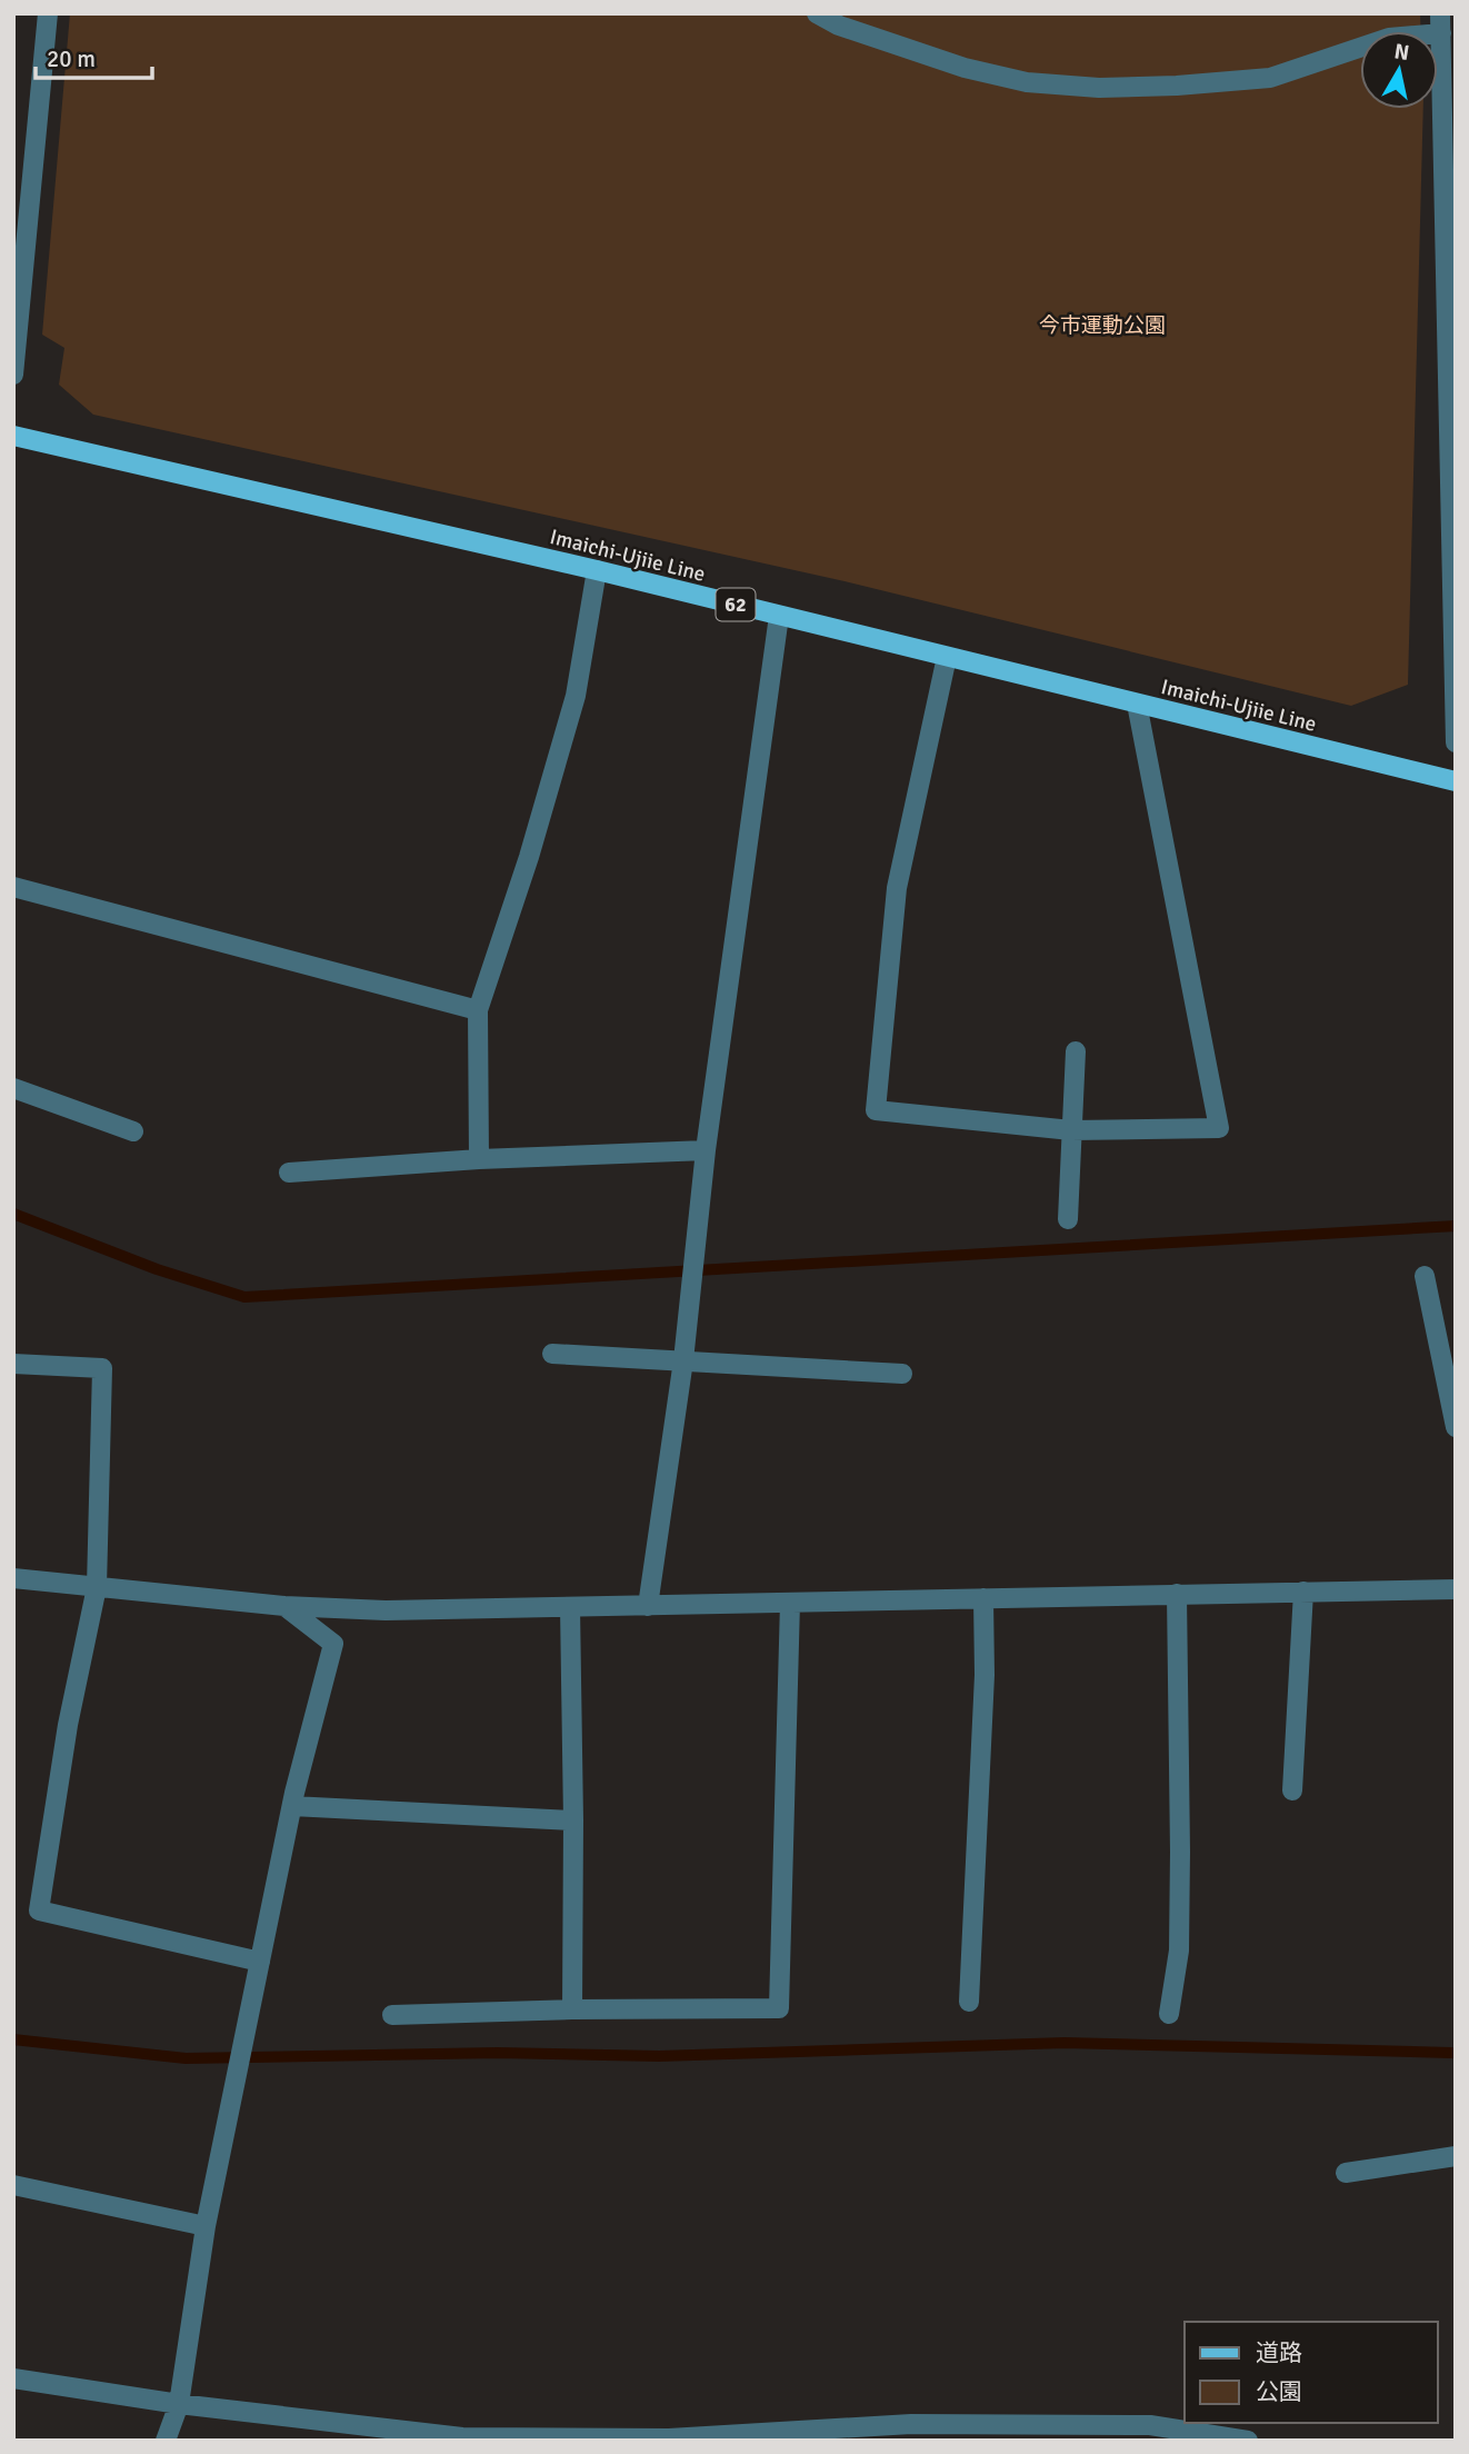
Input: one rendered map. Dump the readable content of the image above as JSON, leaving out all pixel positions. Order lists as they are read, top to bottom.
{
  "streets": {
    "main road": ["Imaichi-Ujiie Line", "62"]
  },
  "parks": ["今市運動公園"],
  "legend": ["道路", "公園"],
  "scale_bar": "20 m",
  "north": "top"
}
